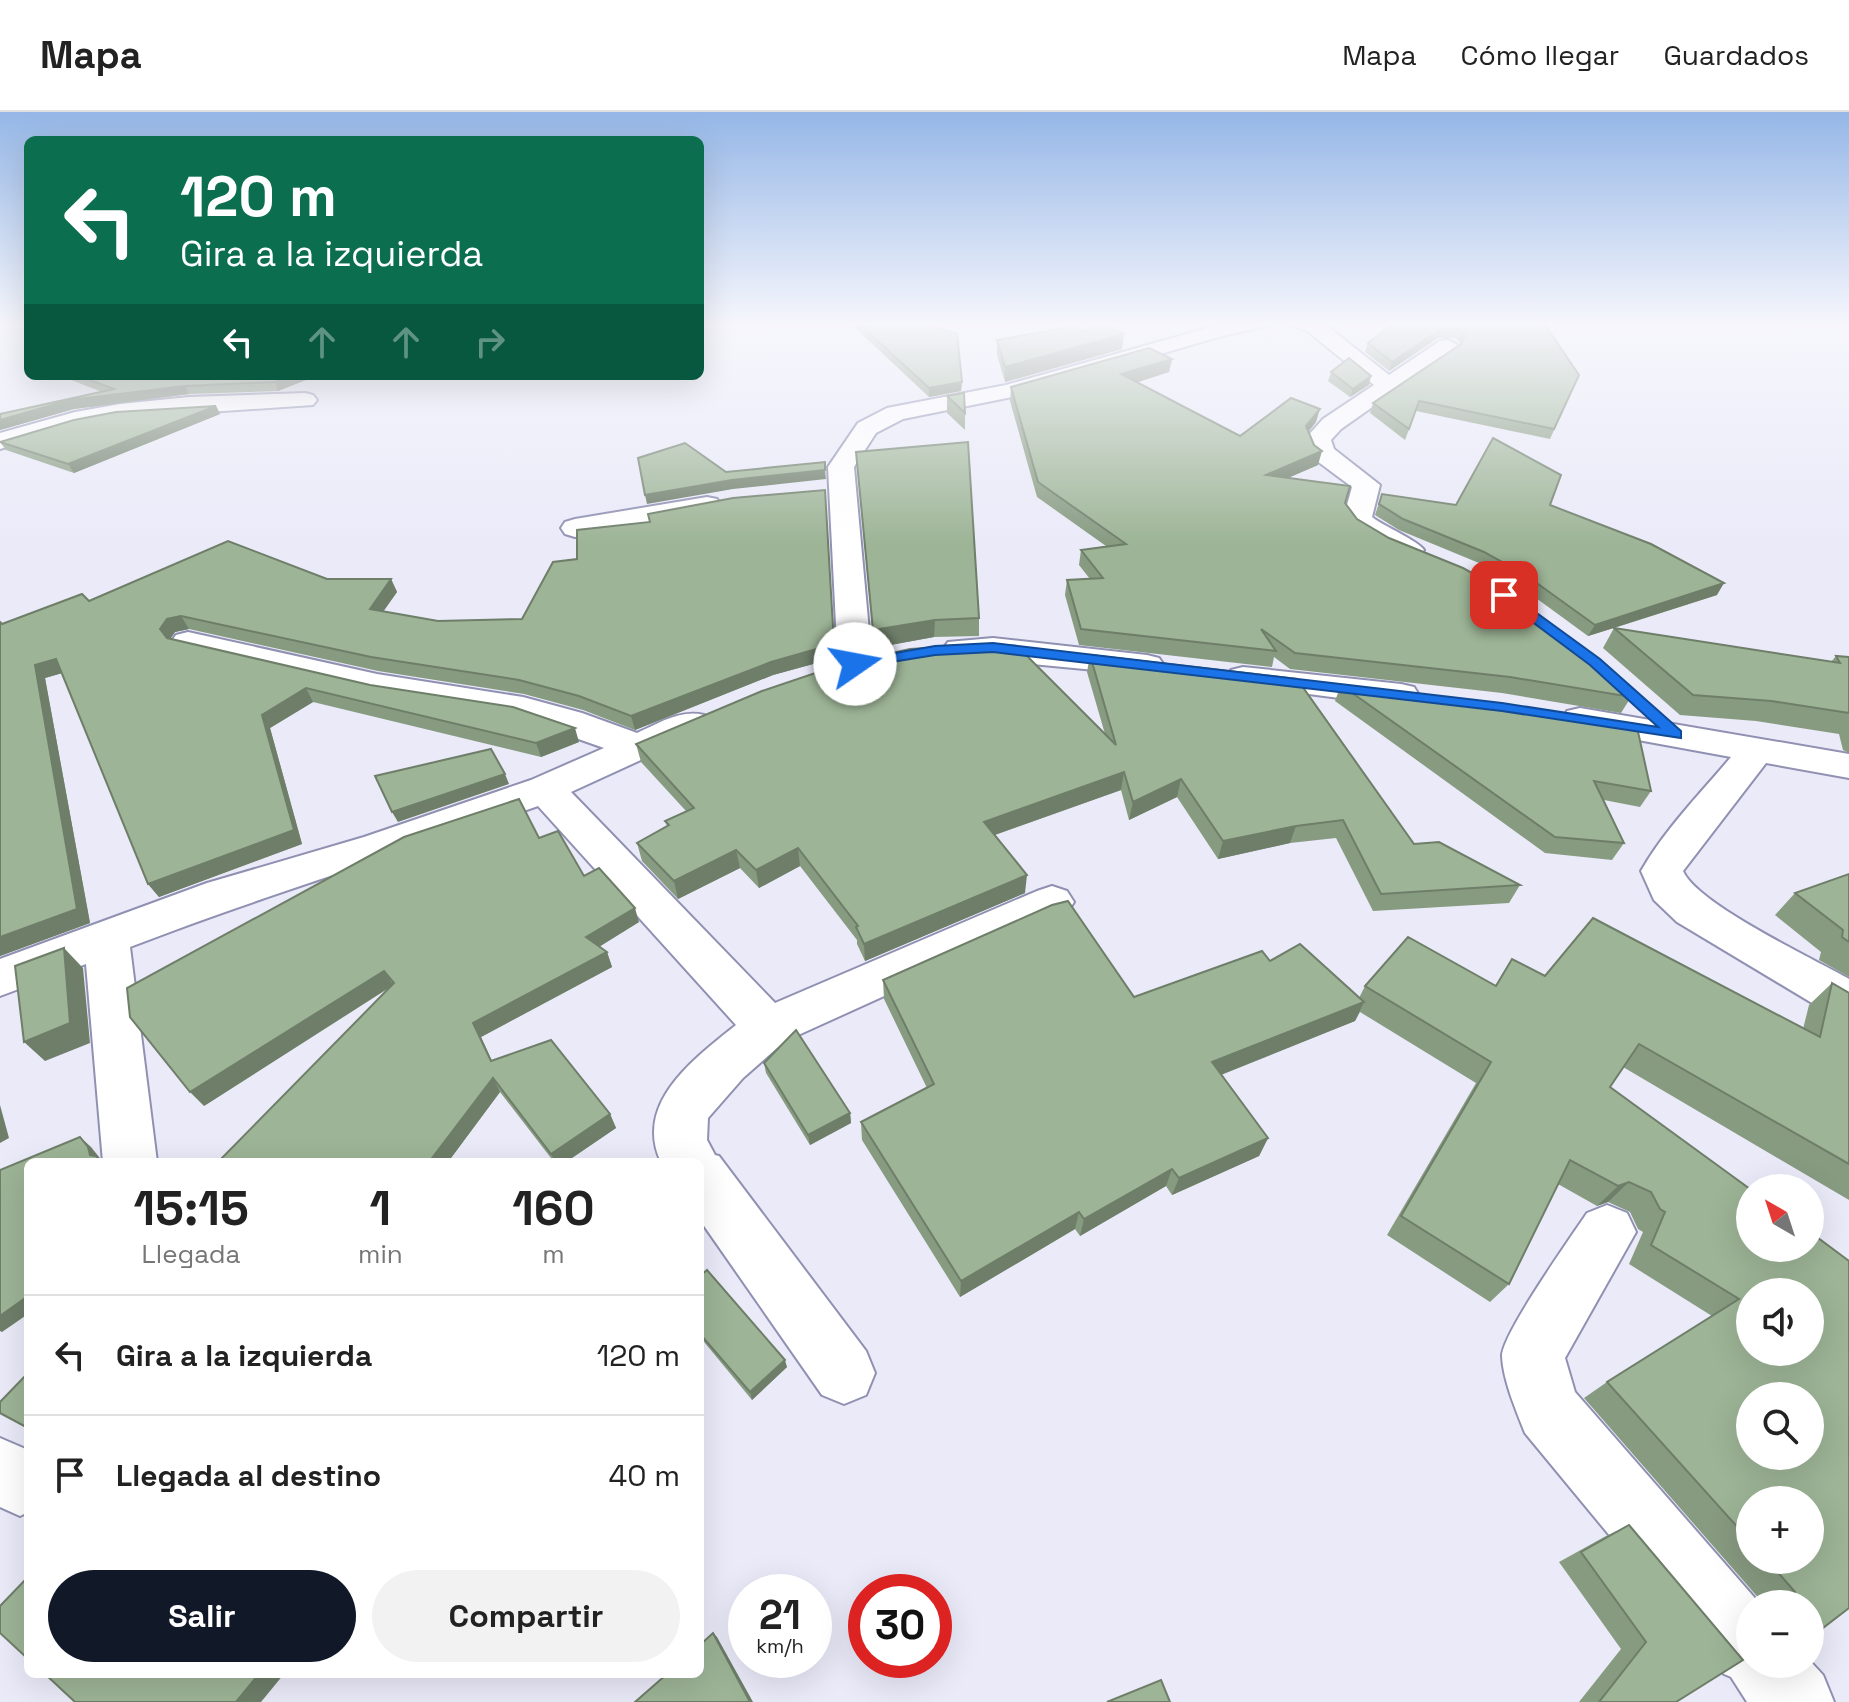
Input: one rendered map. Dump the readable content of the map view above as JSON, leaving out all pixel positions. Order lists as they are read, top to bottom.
{
  "north": "top left",
  "page": {
    "header": "Mapa",
    "nav": ["Mapa", "Cómo llegar", "Guardados"],
    "turn": ["120 m", "Gira a la izquierda"],
    "eta": [
      "15:15",
      "Llegada",
      "1",
      "min",
      "160",
      "m"
    ],
    "map_buttons": ["+", "−"],
    "list": [
      {
        "name": "Gira a la izquierda",
        "value": "120 m"
      },
      {
        "name": "Llegada al destino",
        "value": "40 m"
      }
    ],
    "buttons": ["Salir", "Compartir"],
    "speed": "21 km/h",
    "limit": "30"
  }
}
